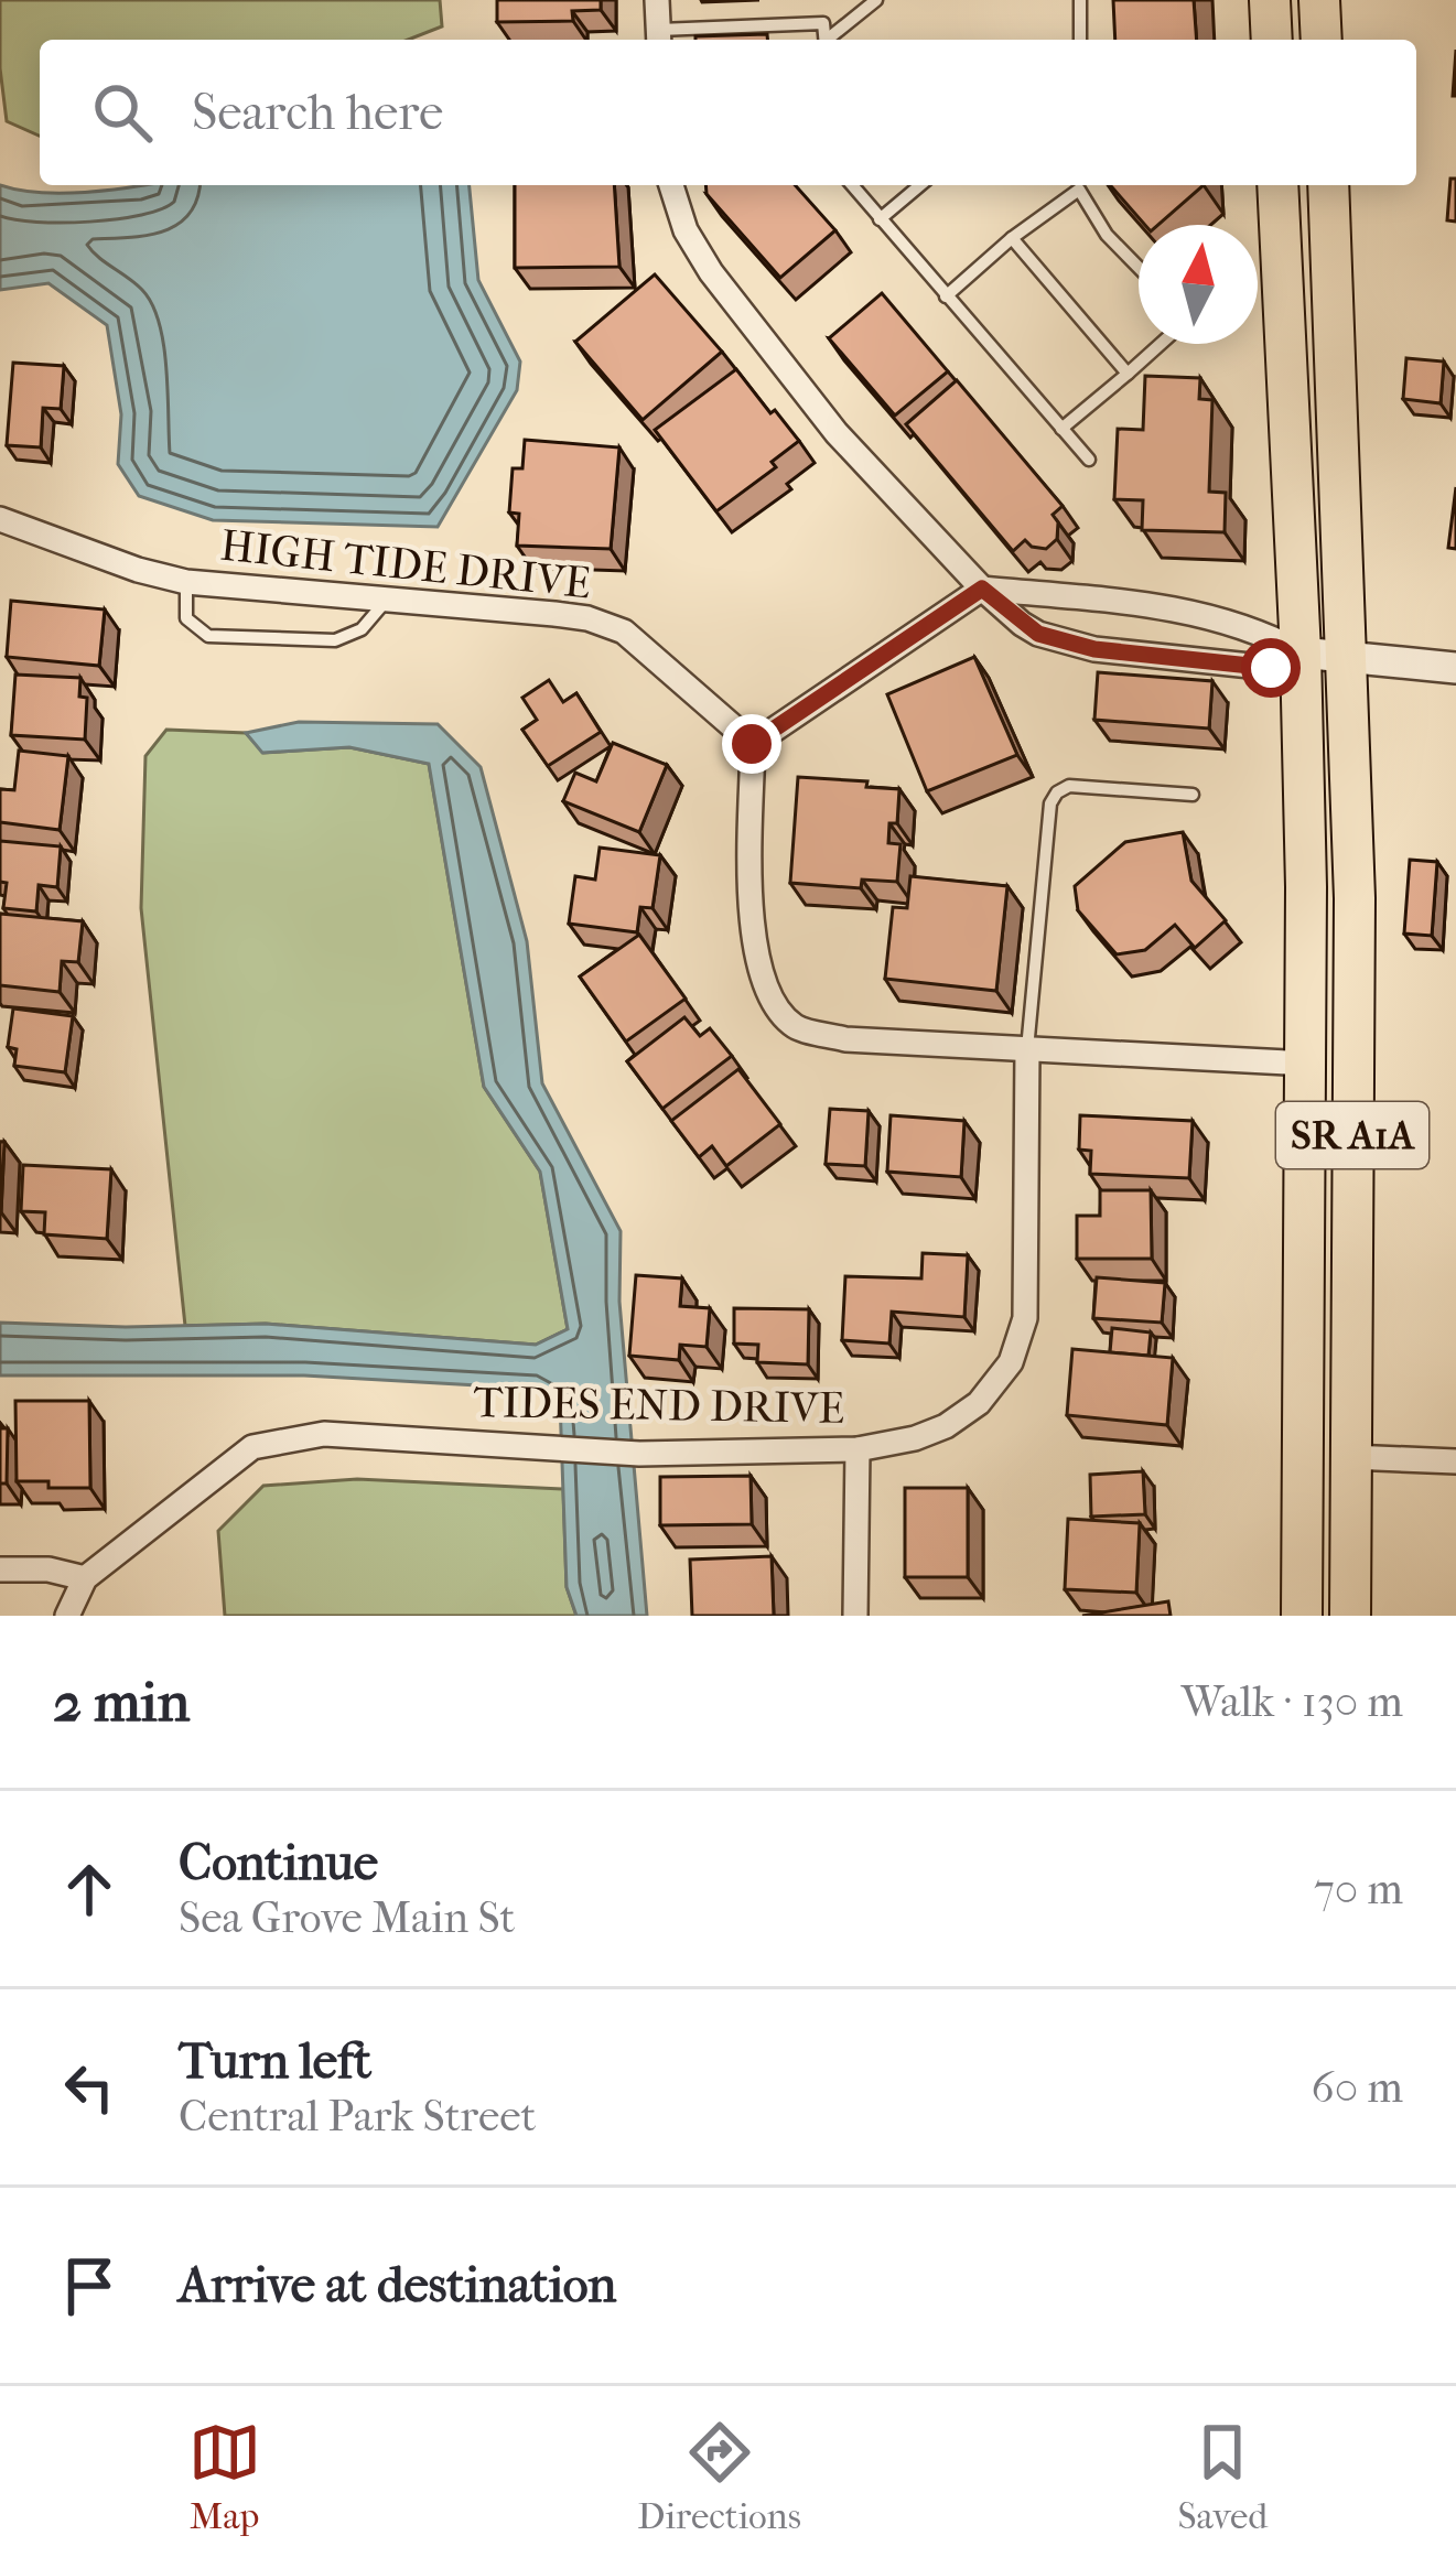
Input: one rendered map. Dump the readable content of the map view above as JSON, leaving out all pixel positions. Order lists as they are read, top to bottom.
{
  "streets": {
    "main road": ["SR A1A"],
    "street": ["HIGH TIDE DRIVE", "TIDES END DRIVE"]
  },
  "north": "top",
  "page": {
    "search": "Search here",
    "heading": ["2 min", "Walk · 130 m"],
    "list": [
      ["Continue", "Sea Grove Main St", "70 m"],
      ["Turn left", "Central Park Street", "60 m"],
      "Arrive at destination"
    ],
    "nav": ["Map", "Directions", "Saved"]
  }
}
